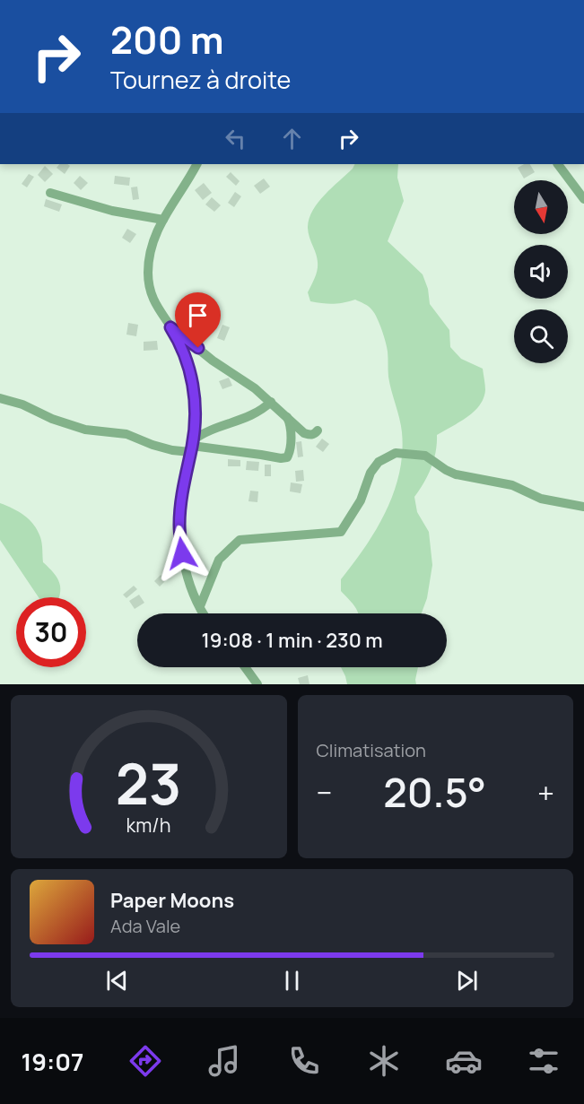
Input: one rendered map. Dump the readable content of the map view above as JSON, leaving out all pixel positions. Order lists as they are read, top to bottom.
{
  "north": "bottom",
  "page": {
    "turn": ["200 m", "Tournez à droite"],
    "limit": "30",
    "trip": "19:08 · 1 min · 230 m",
    "tile": "Climatisation",
    "heat": ["−", "20.5°", "+"],
    "song": ["Paper Moons", "Ada Vale"],
    "tabs": "19:07",
    "gauge": ["23", "km/h"]
  }
}
